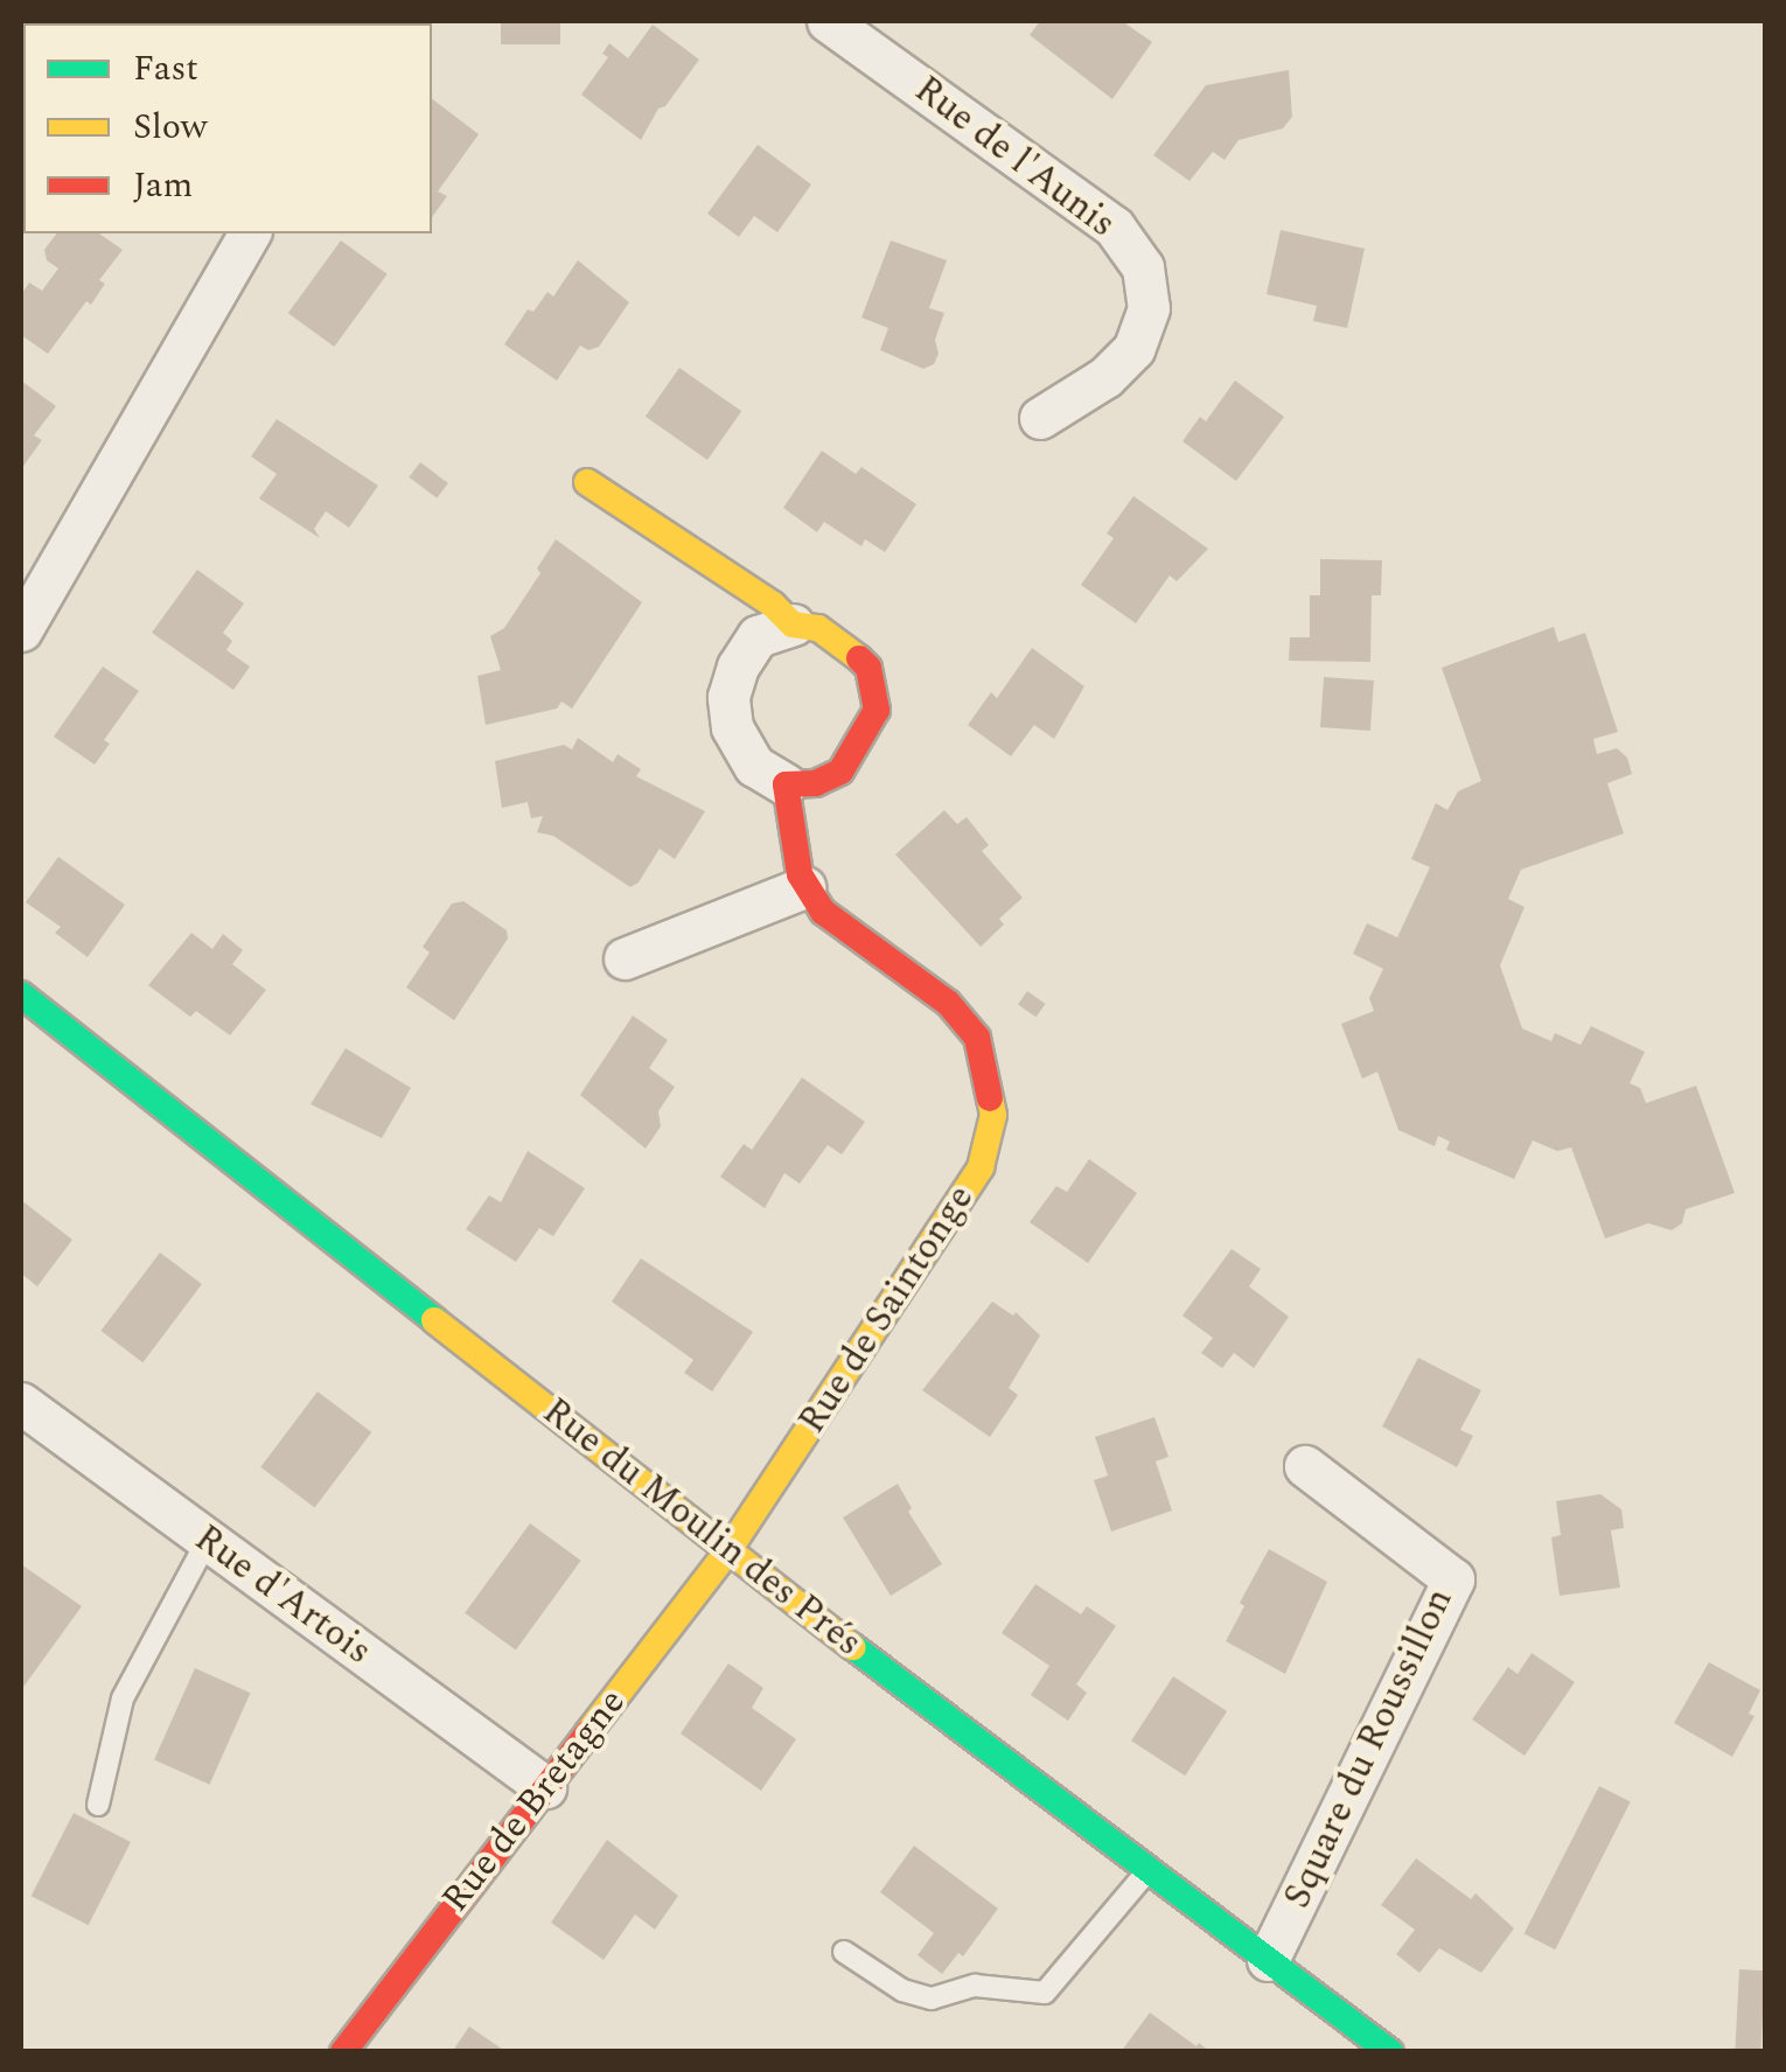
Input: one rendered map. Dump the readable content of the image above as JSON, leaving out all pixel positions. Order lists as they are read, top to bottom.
{
  "streets": {
    "street": [
      "Rue de l'Aunis",
      "Rue de Saintonge",
      "Rue du Moulin des Prés",
      "Rue d'Artois",
      "Square du Roussillon",
      "Rue de Bretagne"
    ]
  },
  "crossings": [
    ["Rue de Saintonge", "Rue du Moulin des Prés"],
    ["Rue de Saintonge", "Rue de Bretagne"],
    ["Rue du Moulin des Prés", "Square du Roussillon"],
    ["Rue du Moulin des Prés", "Rue de Bretagne"],
    ["Rue d'Artois", "Rue de Bretagne"]
  ],
  "legend": ["Fast", "Slow", "Jam"]
}
